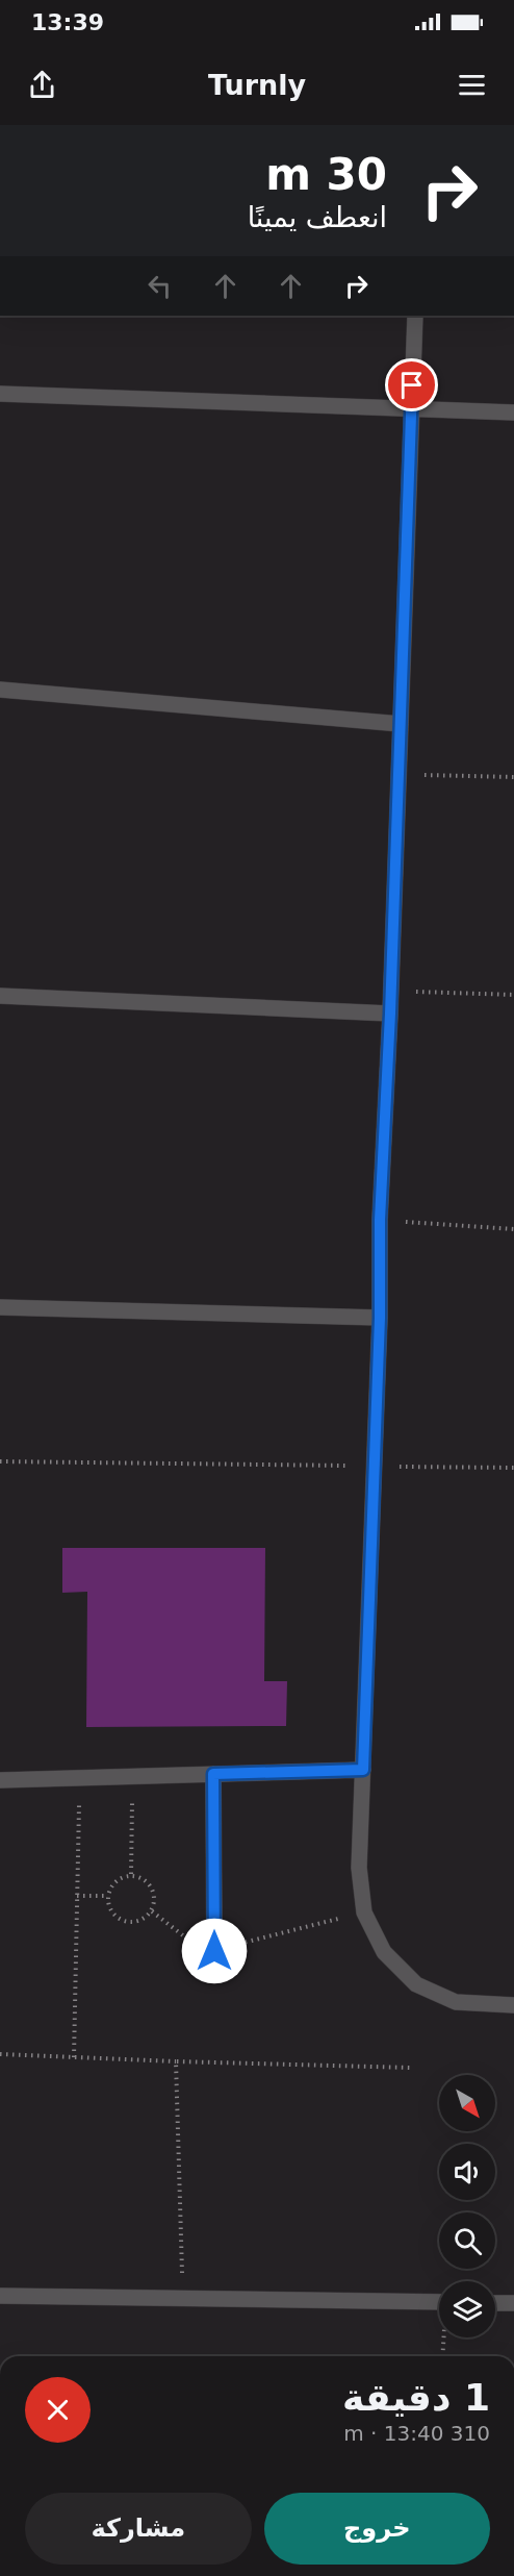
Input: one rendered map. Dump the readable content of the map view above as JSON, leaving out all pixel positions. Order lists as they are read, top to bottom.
{
  "north": "bottom right",
  "page": {
    "status": "13:39",
    "header": "Turnly",
    "turn": ["30 m", "انعطف يمينًا"],
    "heading": ["1 دقيقة", "310 m · 13:40"],
    "buttons": ["خروج", "مشاركة"]
  }
}
